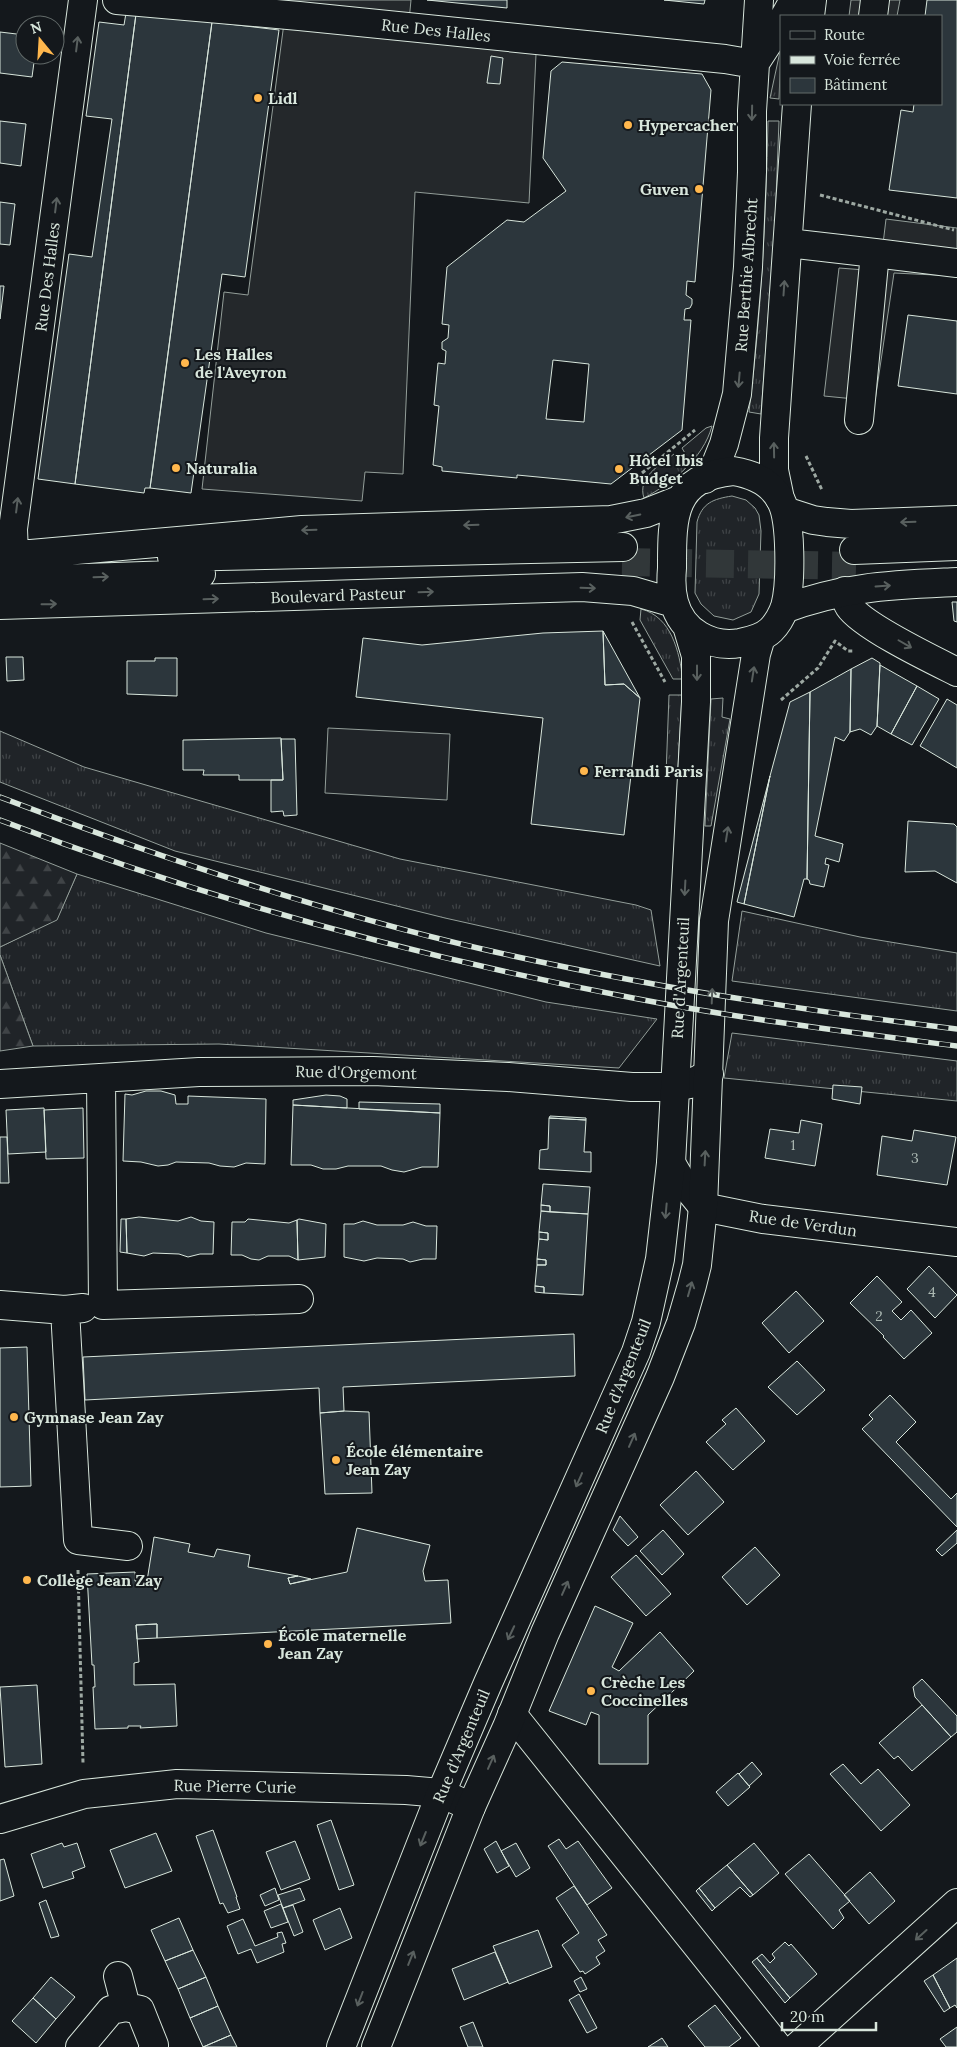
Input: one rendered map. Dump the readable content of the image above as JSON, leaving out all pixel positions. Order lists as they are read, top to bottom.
{
  "streets": {
    "main road": [
      "Rue Des Halles",
      "Rue Berthie Albrecht",
      "Boulevard Pasteur",
      "Rue d'Argenteuil",
      "Rue d'Orgemont",
      "Rue de Verdun",
      "Rue Pierre Curie"
    ]
  },
  "crossings": [
    ["Rue Des Halles", "Rue Berthie Albrecht"],
    ["Rue Des Halles", "Boulevard Pasteur"],
    ["Rue Berthie Albrecht", "Boulevard Pasteur"],
    ["Rue Berthie Albrecht", "Rue d'Argenteuil"],
    ["Boulevard Pasteur", "Rue d'Argenteuil"],
    ["Rue d'Argenteuil", "Rue d'Orgemont"],
    ["Rue d'Argenteuil", "Rue de Verdun"],
    ["Rue d'Argenteuil", "Rue Pierre Curie"]
  ],
  "one_way": ["Rue Des Halles"],
  "places": [
    "Lidl",
    "Hypercacher",
    "Guven",
    "Les Halles de l'Aveyron",
    "Naturalia",
    "Hôtel Ibis Budget",
    "Ferrandi Paris",
    "Gymnase Jean Zay",
    "École élémentaire Jean Zay",
    "Collège Jean Zay",
    "École maternelle Jean Zay",
    "Crèche Les Coccinelles"
  ],
  "house_numbers": [
    "1",
    "3",
    "4",
    "2"
  ],
  "legend": ["Route", "Voie ferrée", "Bâtiment"],
  "scale_bar": "20 m",
  "north": "top"
}
